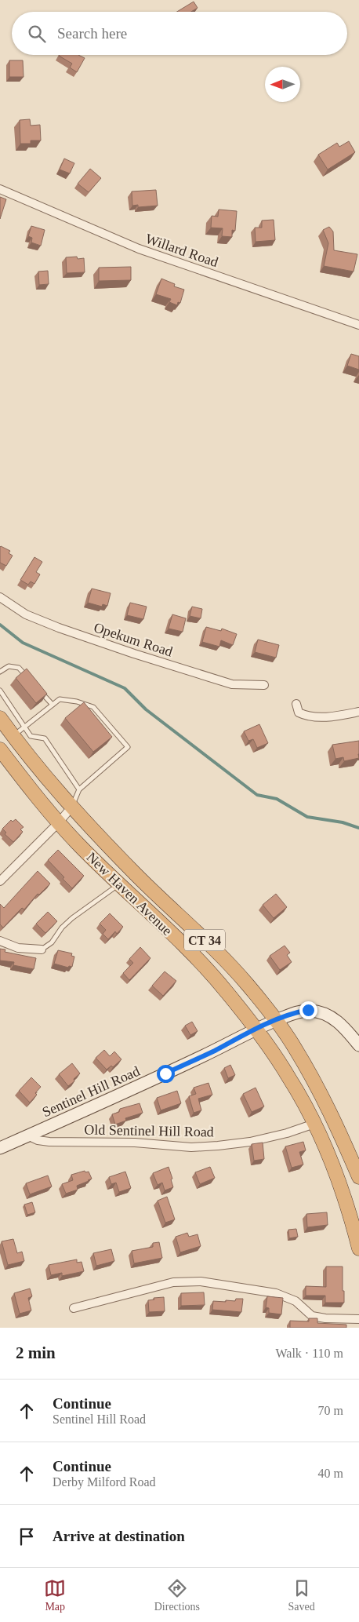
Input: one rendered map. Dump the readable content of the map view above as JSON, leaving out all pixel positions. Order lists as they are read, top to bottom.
{
  "streets": {
    "highway": ["New Haven Avenue", "CT 34"],
    "main road": ["Sentinel Hill Road"],
    "street": ["Willard Road", "Opekum Road", "Old Sentinel Hill Road"]
  },
  "crossings": [
    ["New Haven Avenue", "Sentinel Hill Road"],
    ["New Haven Avenue", "Old Sentinel Hill Road"],
    ["Sentinel Hill Road", "Old Sentinel Hill Road"]
  ],
  "north": "left",
  "page": {
    "search": "Search here",
    "heading": ["2 min", "Walk · 110 m"],
    "list": [
      ["Continue", "Sentinel Hill Road", "70 m"],
      ["Continue", "Derby Milford Road", "40 m"],
      "Arrive at destination"
    ],
    "nav": ["Map", "Directions", "Saved"]
  }
}
